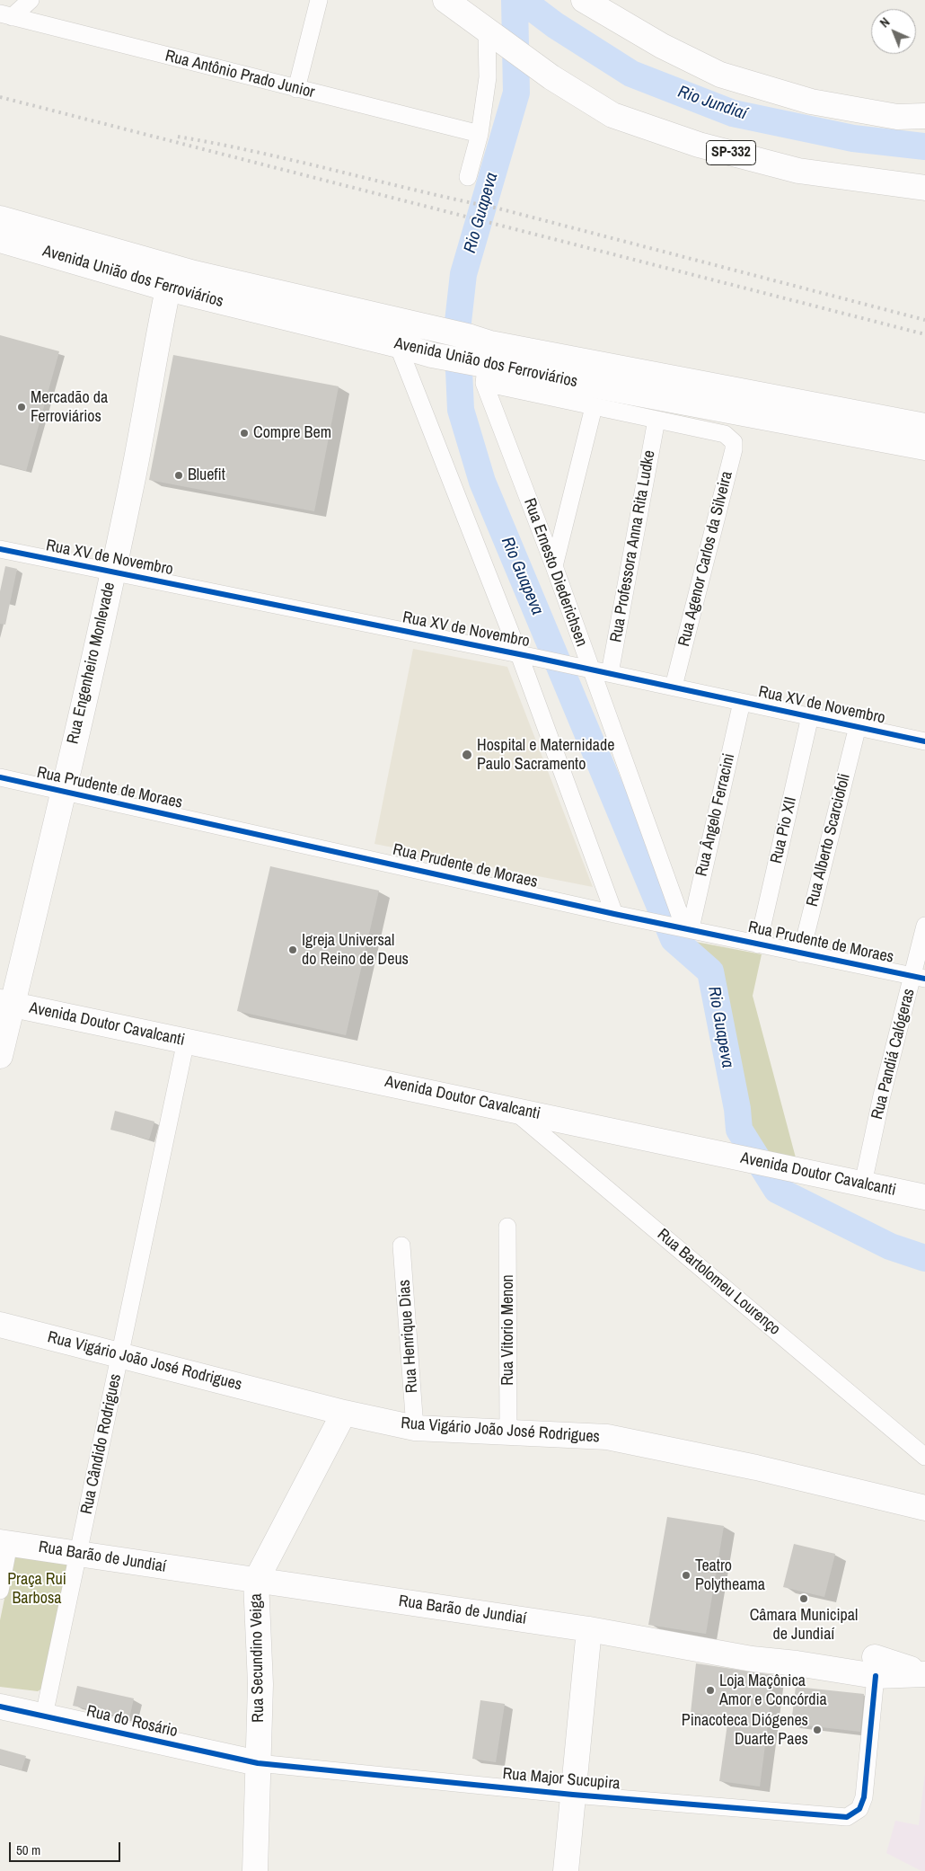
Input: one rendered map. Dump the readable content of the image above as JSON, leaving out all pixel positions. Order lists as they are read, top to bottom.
{
  "streets": {
    "main road": [
      "SP-332",
      "Avenida União dos Ferroviários",
      "Rua Engenheiro Monlevade",
      "Avenida Doutor Cavalcanti",
      "Rua Vigário João José Rodrigues",
      "Rua Barão de Jundiaí",
      "Rua Secundino Veiga",
      "Rua do Rosário"
    ],
    "street": [
      "Rua Antônio Prado Junior",
      "Rua Professora Anna Rita Ludke",
      "Rua XV de Novembro",
      "Rua Agenor Carlos da Silveira",
      "Rua Ernesto Diederichsen",
      "Rua Prudente de Moraes",
      "Rua Ângelo Ferracini",
      "Rua Pio XII",
      "Rua Alberto Scarciofoli",
      "Rua Pandiá Calógeras",
      "Rua Bartolomeu Lourenço",
      "Rua Vitorio Menon",
      "Rua Henrique Dias",
      "Rua Cândido Rodrigues",
      "Rua Major Sucupira"
    ]
  },
  "crossings": [
    ["Avenida União dos Ferroviários", "Rua Ernesto Diederichsen"],
    ["Avenida União dos Ferroviários", "Rua Engenheiro Monlevade"],
    ["Rua Professora Anna Rita Ludke", "Rua XV de Novembro"],
    ["Rua Professora Anna Rita Ludke", "Rua Agenor Carlos da Silveira"],
    ["Rua XV de Novembro", "Rua Agenor Carlos da Silveira"],
    ["Rua XV de Novembro", "Rua Ernesto Diederichsen"],
    ["Rua XV de Novembro", "Rua Engenheiro Monlevade"],
    ["Rua XV de Novembro", "Rua Ângelo Ferracini"],
    ["Rua XV de Novembro", "Rua Pio XII"],
    ["Rua XV de Novembro", "Rua Alberto Scarciofoli"],
    ["Rua Ernesto Diederichsen", "Rua Prudente de Moraes"],
    ["Rua Ernesto Diederichsen", "Rua Ângelo Ferracini"],
    ["Rua Engenheiro Monlevade", "Rua Prudente de Moraes"],
    ["Rua Engenheiro Monlevade", "Avenida Doutor Cavalcanti"],
    ["Rua Prudente de Moraes", "Rua Ângelo Ferracini"],
    ["Rua Prudente de Moraes", "Rua Pio XII"],
    ["Rua Prudente de Moraes", "Rua Alberto Scarciofoli"],
    ["Rua Prudente de Moraes", "Rua Pandiá Calógeras"],
    ["Avenida Doutor Cavalcanti", "Rua Pandiá Calógeras"],
    ["Avenida Doutor Cavalcanti", "Rua Bartolomeu Lourenço"],
    ["Avenida Doutor Cavalcanti", "Rua Cândido Rodrigues"],
    ["Rua Vitorio Menon", "Rua Vigário João José Rodrigues"],
    ["Rua Henrique Dias", "Rua Vigário João José Rodrigues"],
    ["Rua Vigário João José Rodrigues", "Rua Cândido Rodrigues"],
    ["Rua Vigário João José Rodrigues", "Rua Secundino Veiga"],
    ["Rua Cândido Rodrigues", "Rua Barão de Jundiaí"],
    ["Rua Cândido Rodrigues", "Rua do Rosário"],
    ["Rua Barão de Jundiaí", "Rua Secundino Veiga"],
    ["Rua Barão de Jundiaí", "Rua Major Sucupira"],
    ["Rua Secundino Veiga", "Rua do Rosário"],
    ["Rua Secundino Veiga", "Rua Major Sucupira"],
    ["Rua do Rosário", "Rua Major Sucupira"]
  ],
  "water": ["Rio Jundiaí", "Rio Guapeva"],
  "parks": ["Praça Rui Barbosa"],
  "places": [
    "Mercadão da Ferroviários",
    "Compre Bem",
    "Bluefit",
    "Hospital e Maternidade Paulo Sacramento",
    "Igreja Universal do Reino de Deus",
    "Teatro Polytheama",
    "Câmara Municipal de Jundiaí",
    "Loja Maçônica Amor e Concórdia",
    "Pinacoteca Diógenes Duarte Paes"
  ],
  "scale_bar": "50 m",
  "north": "top left"
}
